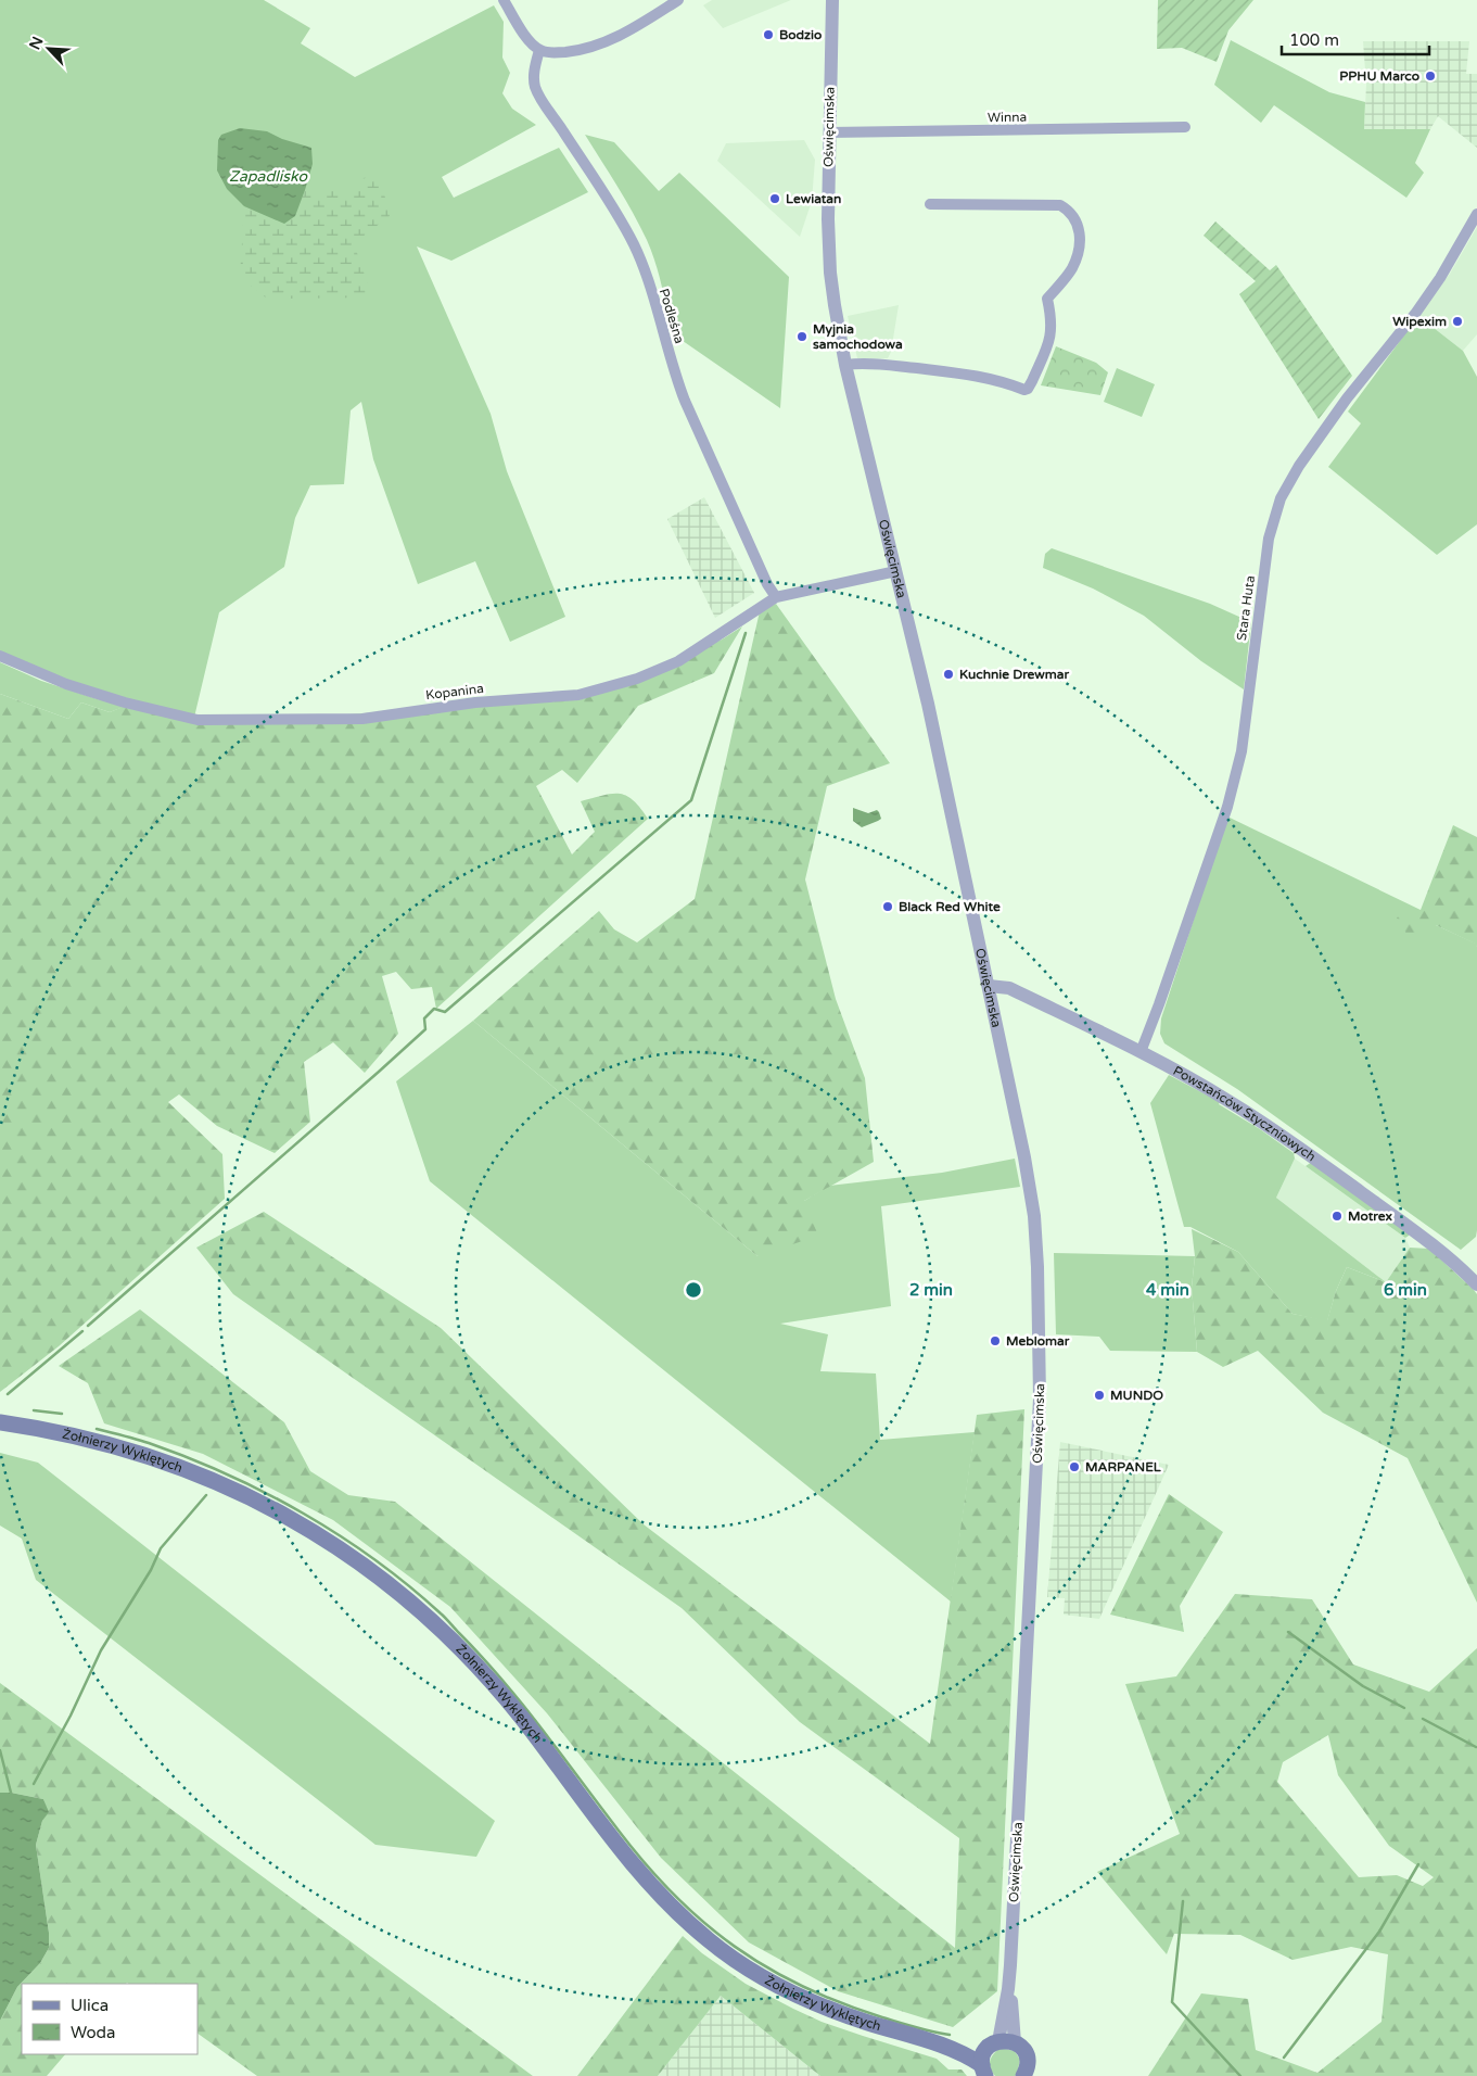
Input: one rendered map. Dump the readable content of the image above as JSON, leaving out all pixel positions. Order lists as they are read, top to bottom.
{
  "streets": {
    "main road": ["Żołnierzy Wyklętych"],
    "street": [
      "Winna",
      "Oświęcimska",
      "Podleśna",
      "Stara Huta",
      "Kopanina",
      "Powstańców Styczniowych"
    ]
  },
  "crossings": [
    ["Winna", "Oświęcimska"],
    ["Oświęcimska", "Kopanina"],
    ["Oświęcimska", "Powstańców Styczniowych"],
    ["Oświęcimska", "Żołnierzy Wyklętych"],
    ["Podleśna", "Kopanina"],
    ["Stara Huta", "Powstańców Styczniowych"]
  ],
  "water": ["Zapadlisko"],
  "places": [
    "Bodzio",
    "PPHU Marco",
    "Lewiatan",
    "Wipexim",
    "Myjnia samochodowa",
    "Kuchnie Drewmar",
    "Black Red White",
    "Motrex",
    "Meblomar",
    "MUNDO",
    "MARPANEL"
  ],
  "legend": ["Ulica", "Woda"],
  "scale_bar": "100 m",
  "north": "top left",
  "rings": ["2 min", "4 min", "6 min"]
}
